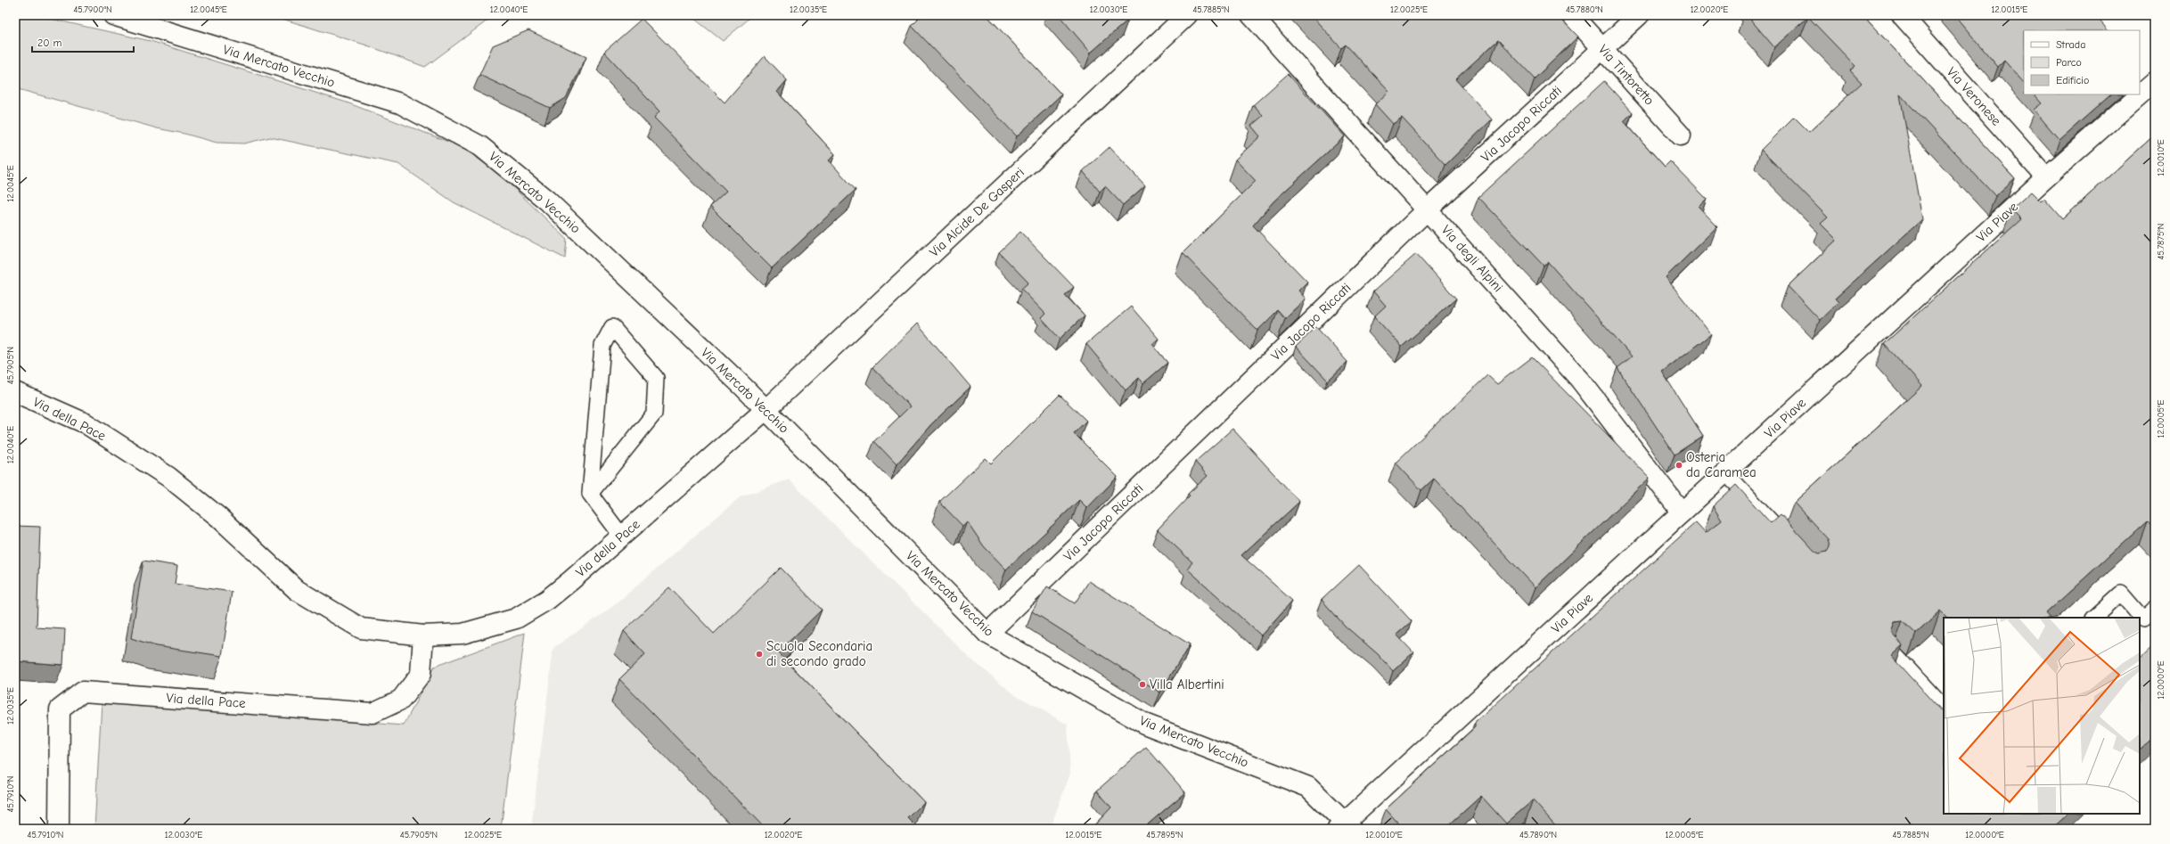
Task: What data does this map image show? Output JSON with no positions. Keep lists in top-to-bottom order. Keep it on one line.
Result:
{"streets":{"street":["Via Mercato Vecchio","Via Tintoretto","Via Veronese","Via Jacopo Riccati","Via Alcide De Gasperi","Via Piave","Via degli Alpini","Via della Pace"]},"crossings":[["Via Mercato Vecchio","Via Jacopo Riccati"],["Via Mercato Vecchio","Via Alcide De Gasperi"],["Via Mercato Vecchio","Via Piave"],["Via Mercato Vecchio","Via della Pace"],["Via Tintoretto","Via Jacopo Riccati"],["Via Veronese","Via Piave"],["Via Jacopo Riccati","Via degli Alpini"],["Via Alcide De Gasperi","Via della Pace"],["Via Piave","Via degli Alpini"]],"places":["Osteria da Caramea","Scuola Secondaria di secondo grado","Villa Albertini"],"legend":["Strada","Parco","Edificio"],"scale_bar":"20 m","coordinates":["45.7900°N","12.0045°E","12.0040°E","12.0035°E","12.0030°E","45.7885°N","12.0025°E","45.7880°N","12.0020°E","12.0015°E","12.0010°E","45.7875°N","45.7905°N","12.0005°E","12.0000°E","45.7910°N","45.7895°N","45.7890°N"]}
